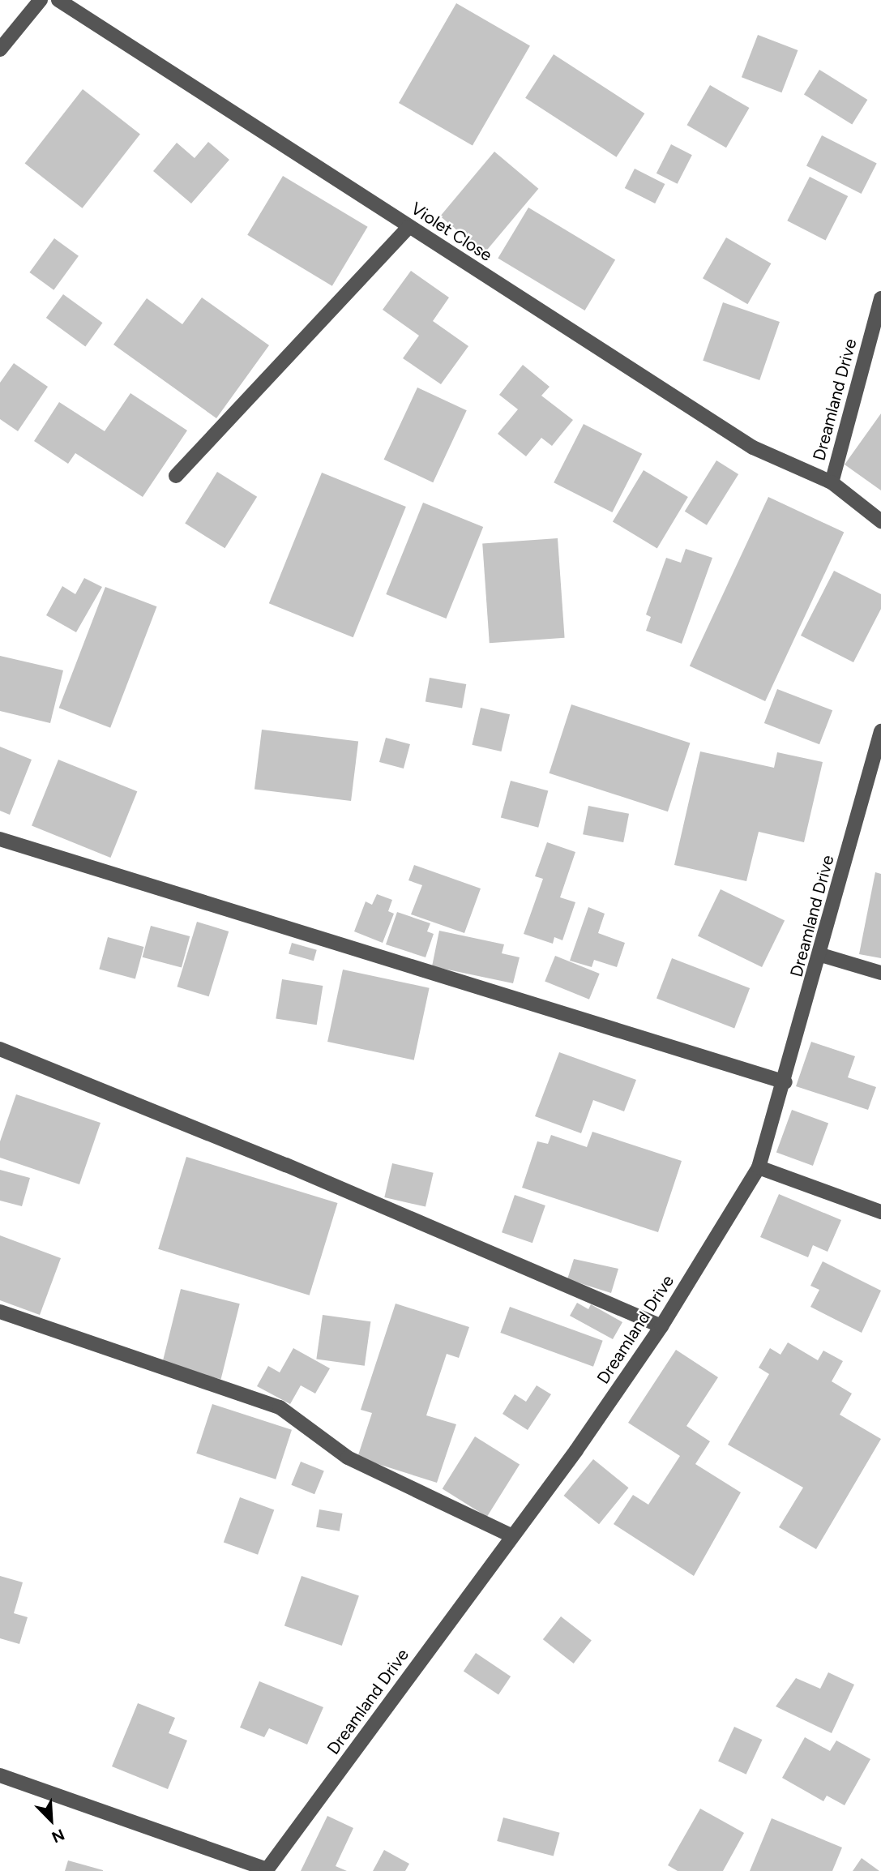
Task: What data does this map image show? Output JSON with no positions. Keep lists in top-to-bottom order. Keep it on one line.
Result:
{"streets":{"street":["Violet Close","Dreamland Drive"]},"crossings":[["Violet Close","Dreamland Drive"]],"north":"bottom right"}
